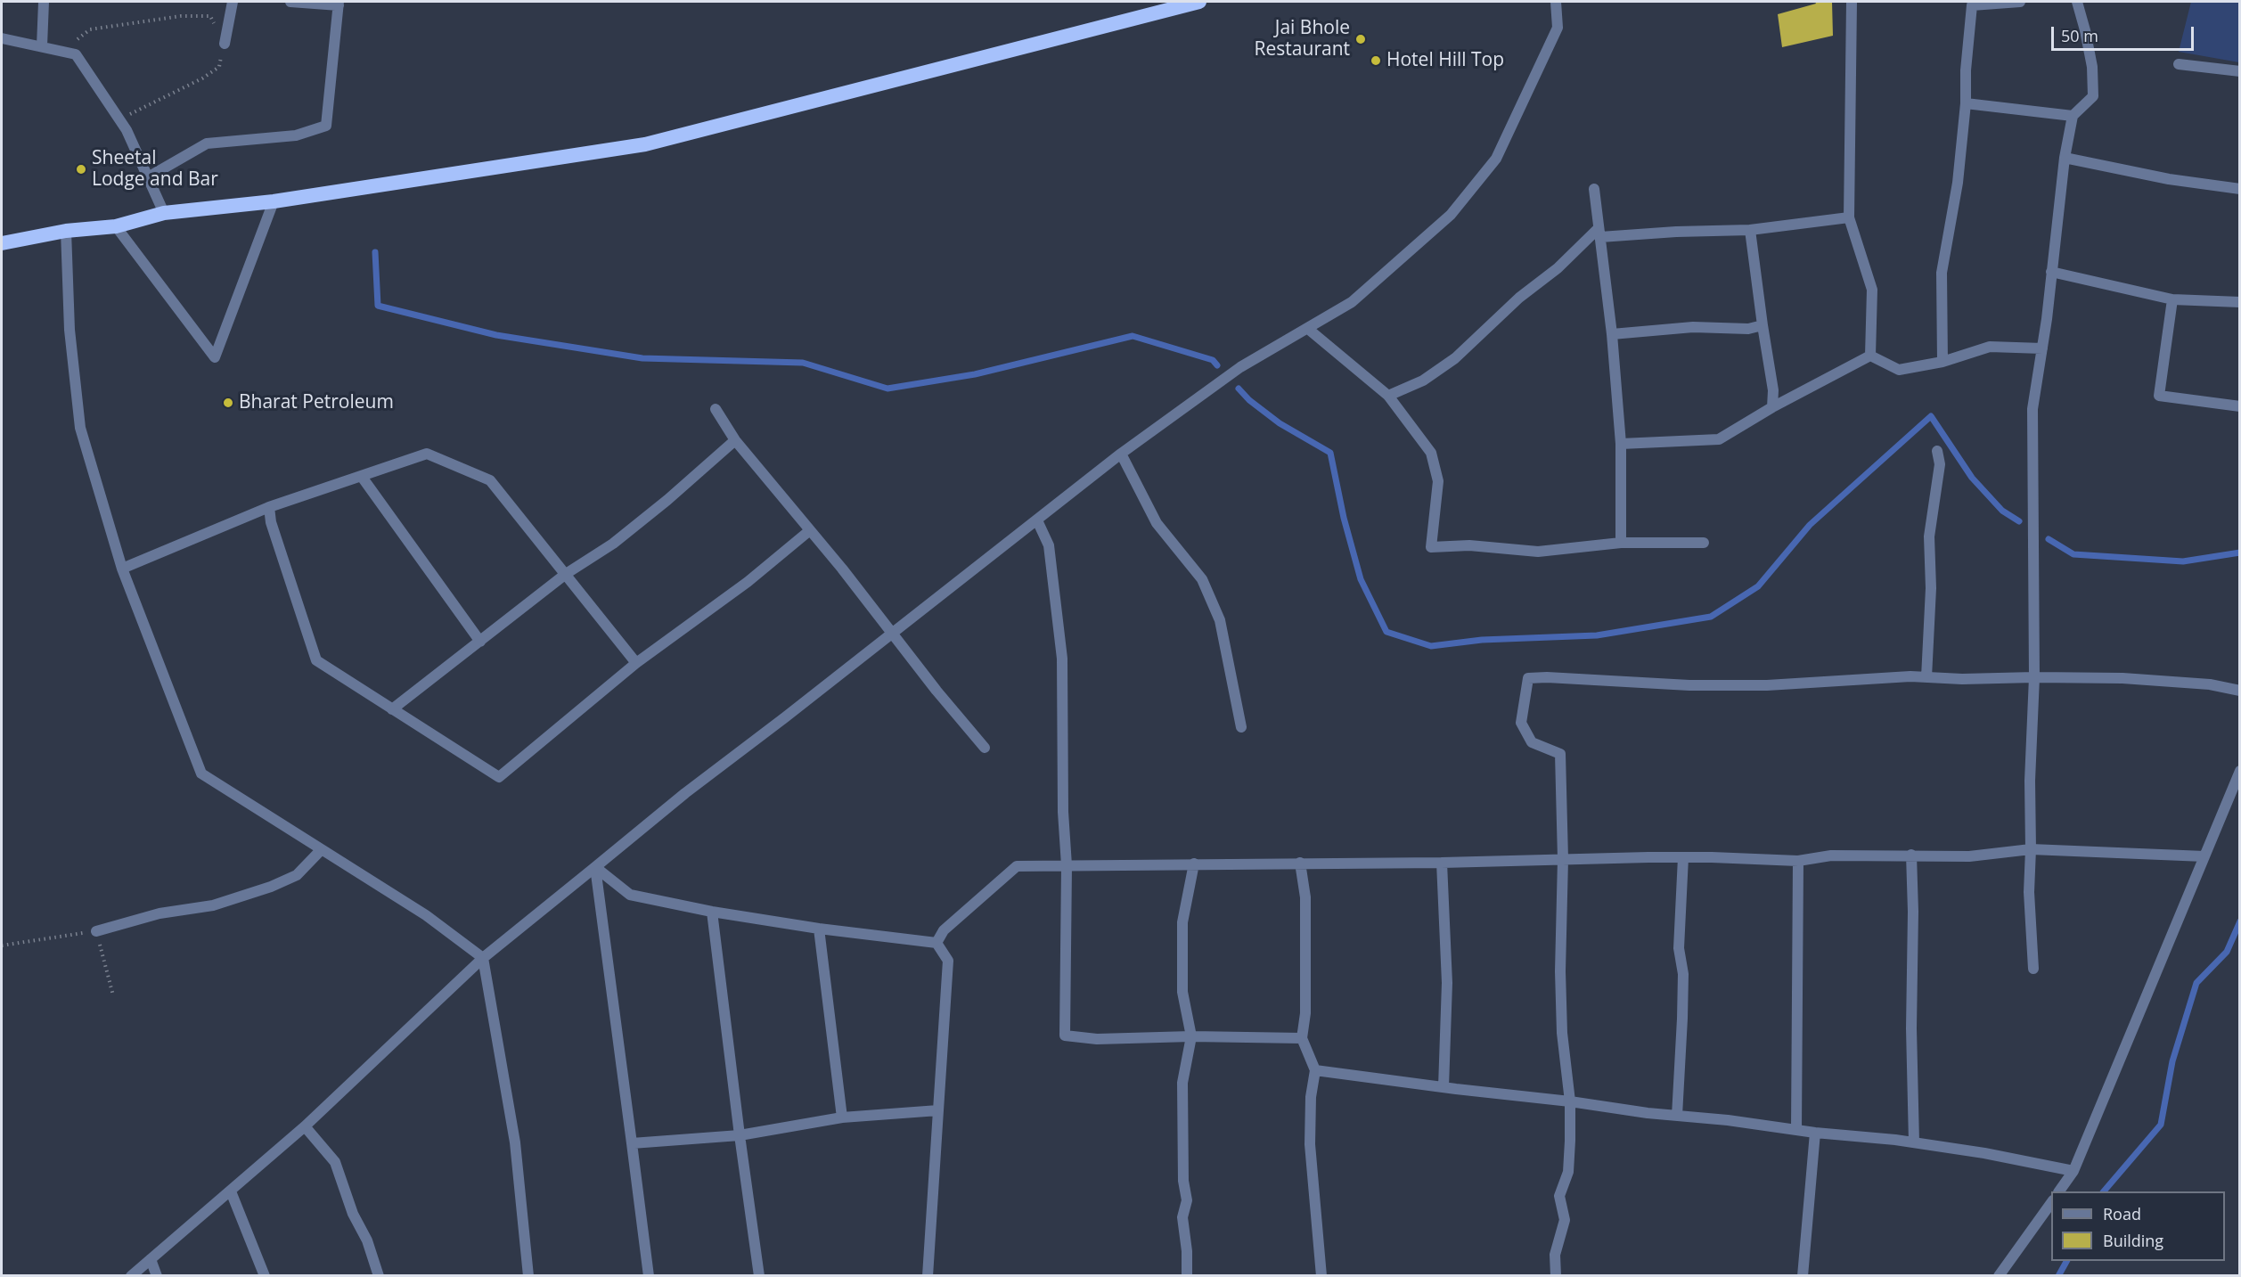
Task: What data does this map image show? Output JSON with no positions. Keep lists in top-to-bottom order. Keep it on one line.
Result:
{"places":["Jai Bhole Restaurant","Hotel Hill Top","Sheetal Lodge and Bar","Bharat Petroleum"],"legend":["Road","Building"],"scale_bar":"50 m"}
